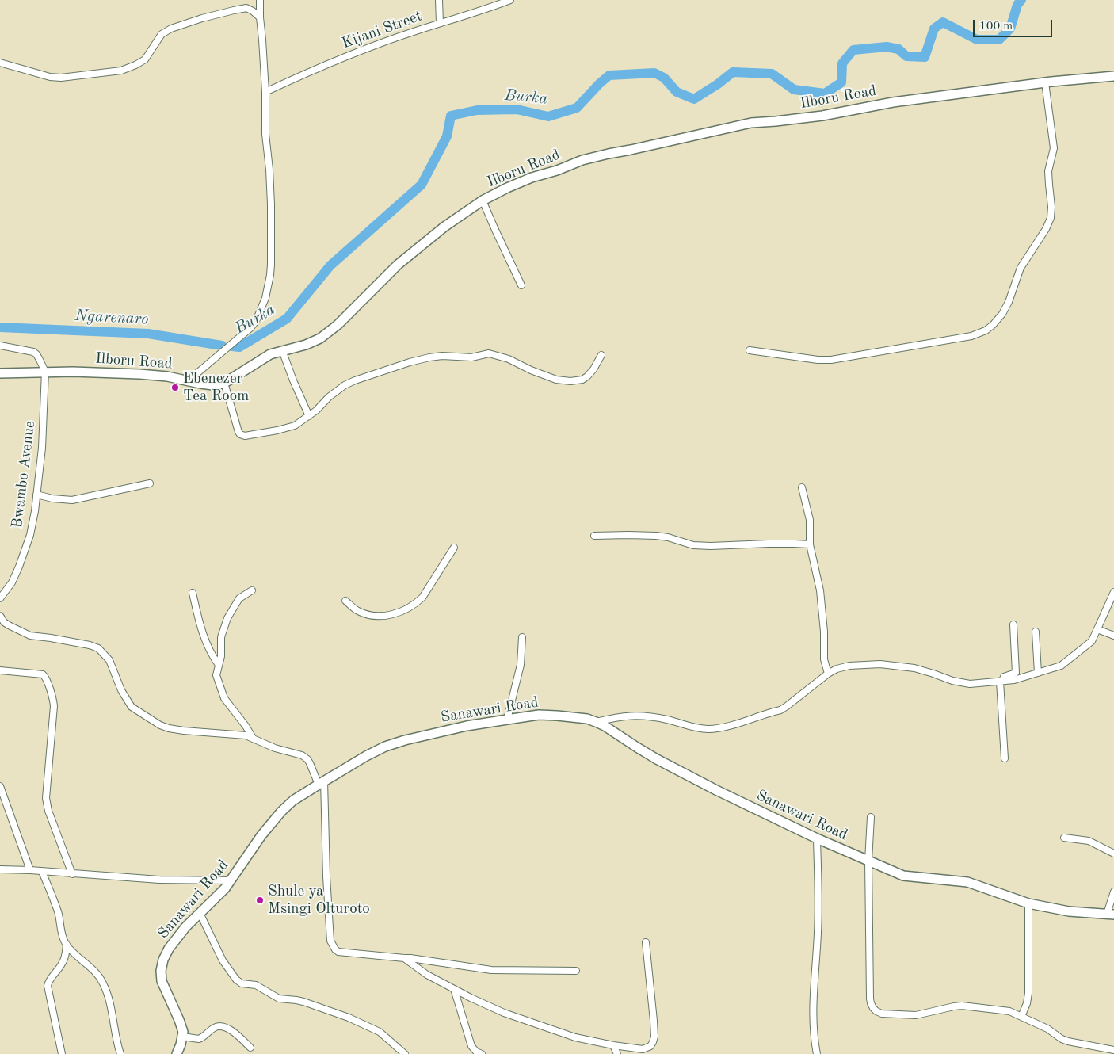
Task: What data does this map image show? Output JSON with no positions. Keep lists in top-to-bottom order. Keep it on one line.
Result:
{"streets":{"street":["Kijani Street","Ilboru Road","Bwambo Avenue","Sanawari Road"]},"crossings":[["Ilboru Road","Bwambo Avenue"]],"water":["Burka","Ngarenaro"],"places":["Ebenezer Tea Room","Shule ya Msingi Olturoto"],"scale_bar":"100 m"}
